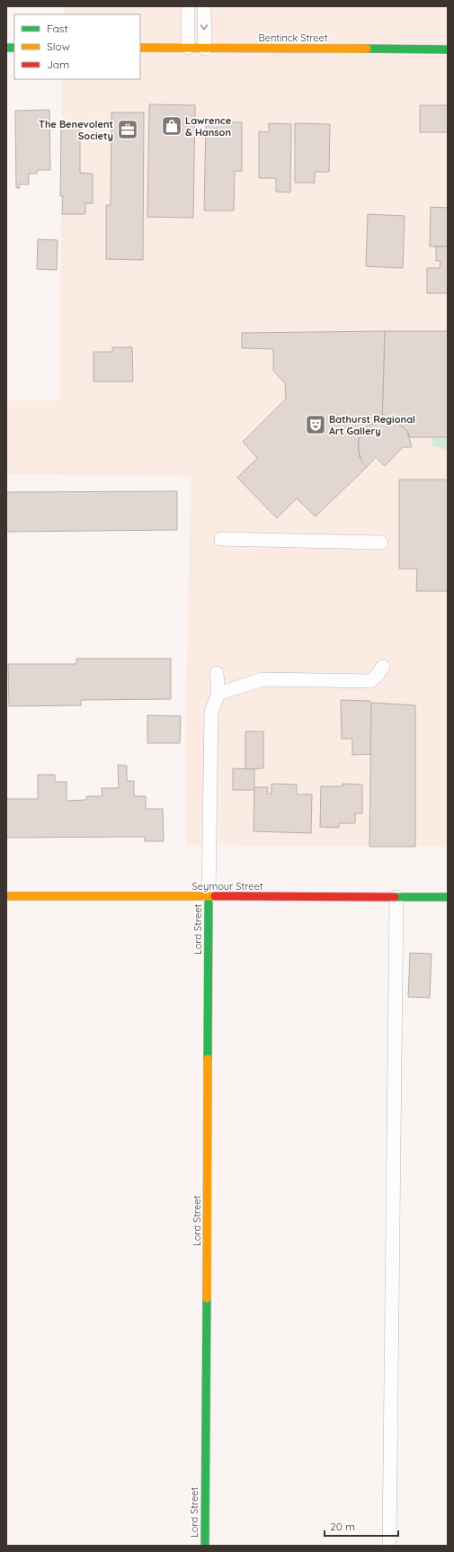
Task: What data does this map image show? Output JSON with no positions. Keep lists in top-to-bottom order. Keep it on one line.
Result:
{"streets":{"street":["Bentinck Street","Seymour Street","Lord Street"]},"crossings":[["Seymour Street","Lord Street"]],"places":{"shop":["Lawrence & Hanson"],"office":["The Benevolent Society"],"theatre":["Bathurst Regional Art Gallery"]},"legend":["Fast","Slow","Jam"],"scale_bar":"20 m"}
